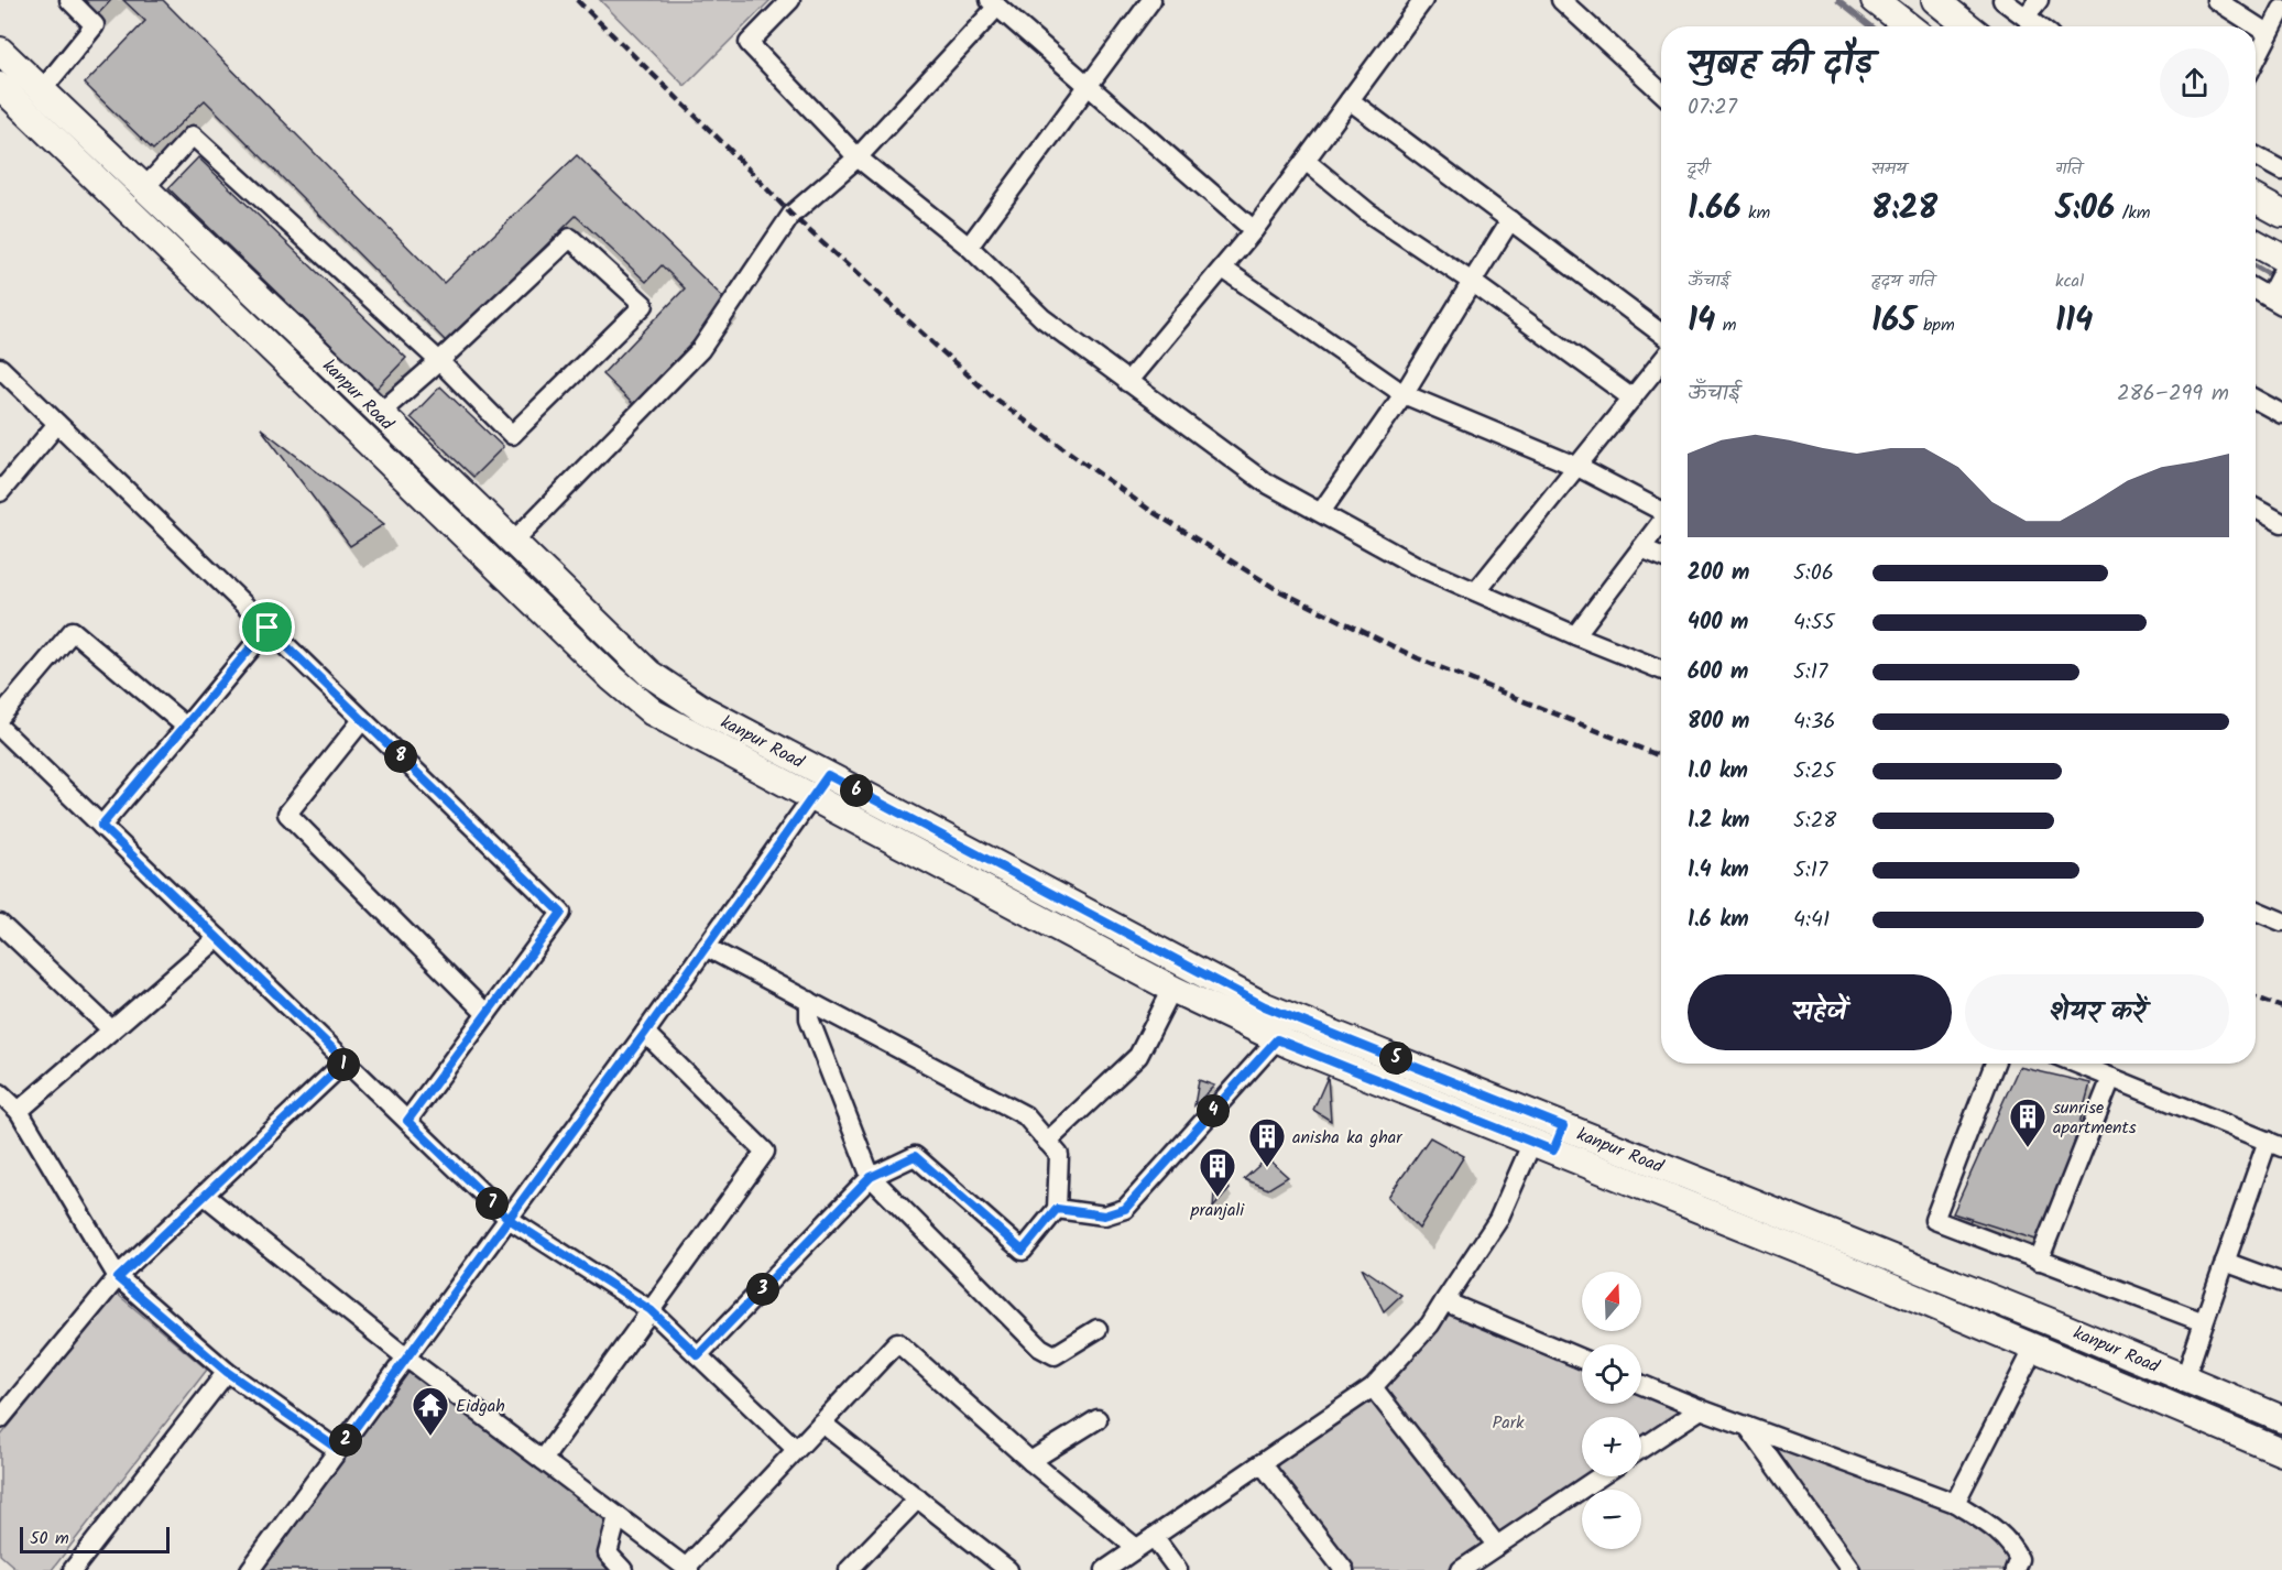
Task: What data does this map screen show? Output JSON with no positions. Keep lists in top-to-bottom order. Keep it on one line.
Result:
{"streets":{"street":["kanpur Road"]},"parks":["Park"],"places":{"building":["sunrise apartments","anisha ka ghar","pranjali"],"temple":["Eidgah"]},"scale_bar":"50 m","north":"top","page":{"heading":["सुबह की दौड़","07:27"],"stats":[["दूरी","1.66 km"],["समय","8:28"],["गति","5:06 /km"],["ऊँचाई","14 m"],["हृदय गति","165 bpm"],["kcal","114"]],"chart":["ऊँचाई","286–299 m"],"list":[{"name":"200 m","note":"5:06"},{"name":"400 m","note":"4:55"},{"name":"600 m","note":"5:17"},{"name":"800 m","note":"4:36"},{"name":"1.0 km","note":"5:25"},{"name":"1.2 km","note":"5:28"},{"name":"1.4 km","note":"5:17"},{"name":"1.6 km","note":"4:41"}],"pins":["8","6","5","1","4","7","3","2"],"buttons":["सहेजें","शेयर करें"],"map_buttons":["+","−"],"scale":"50 m"}}
